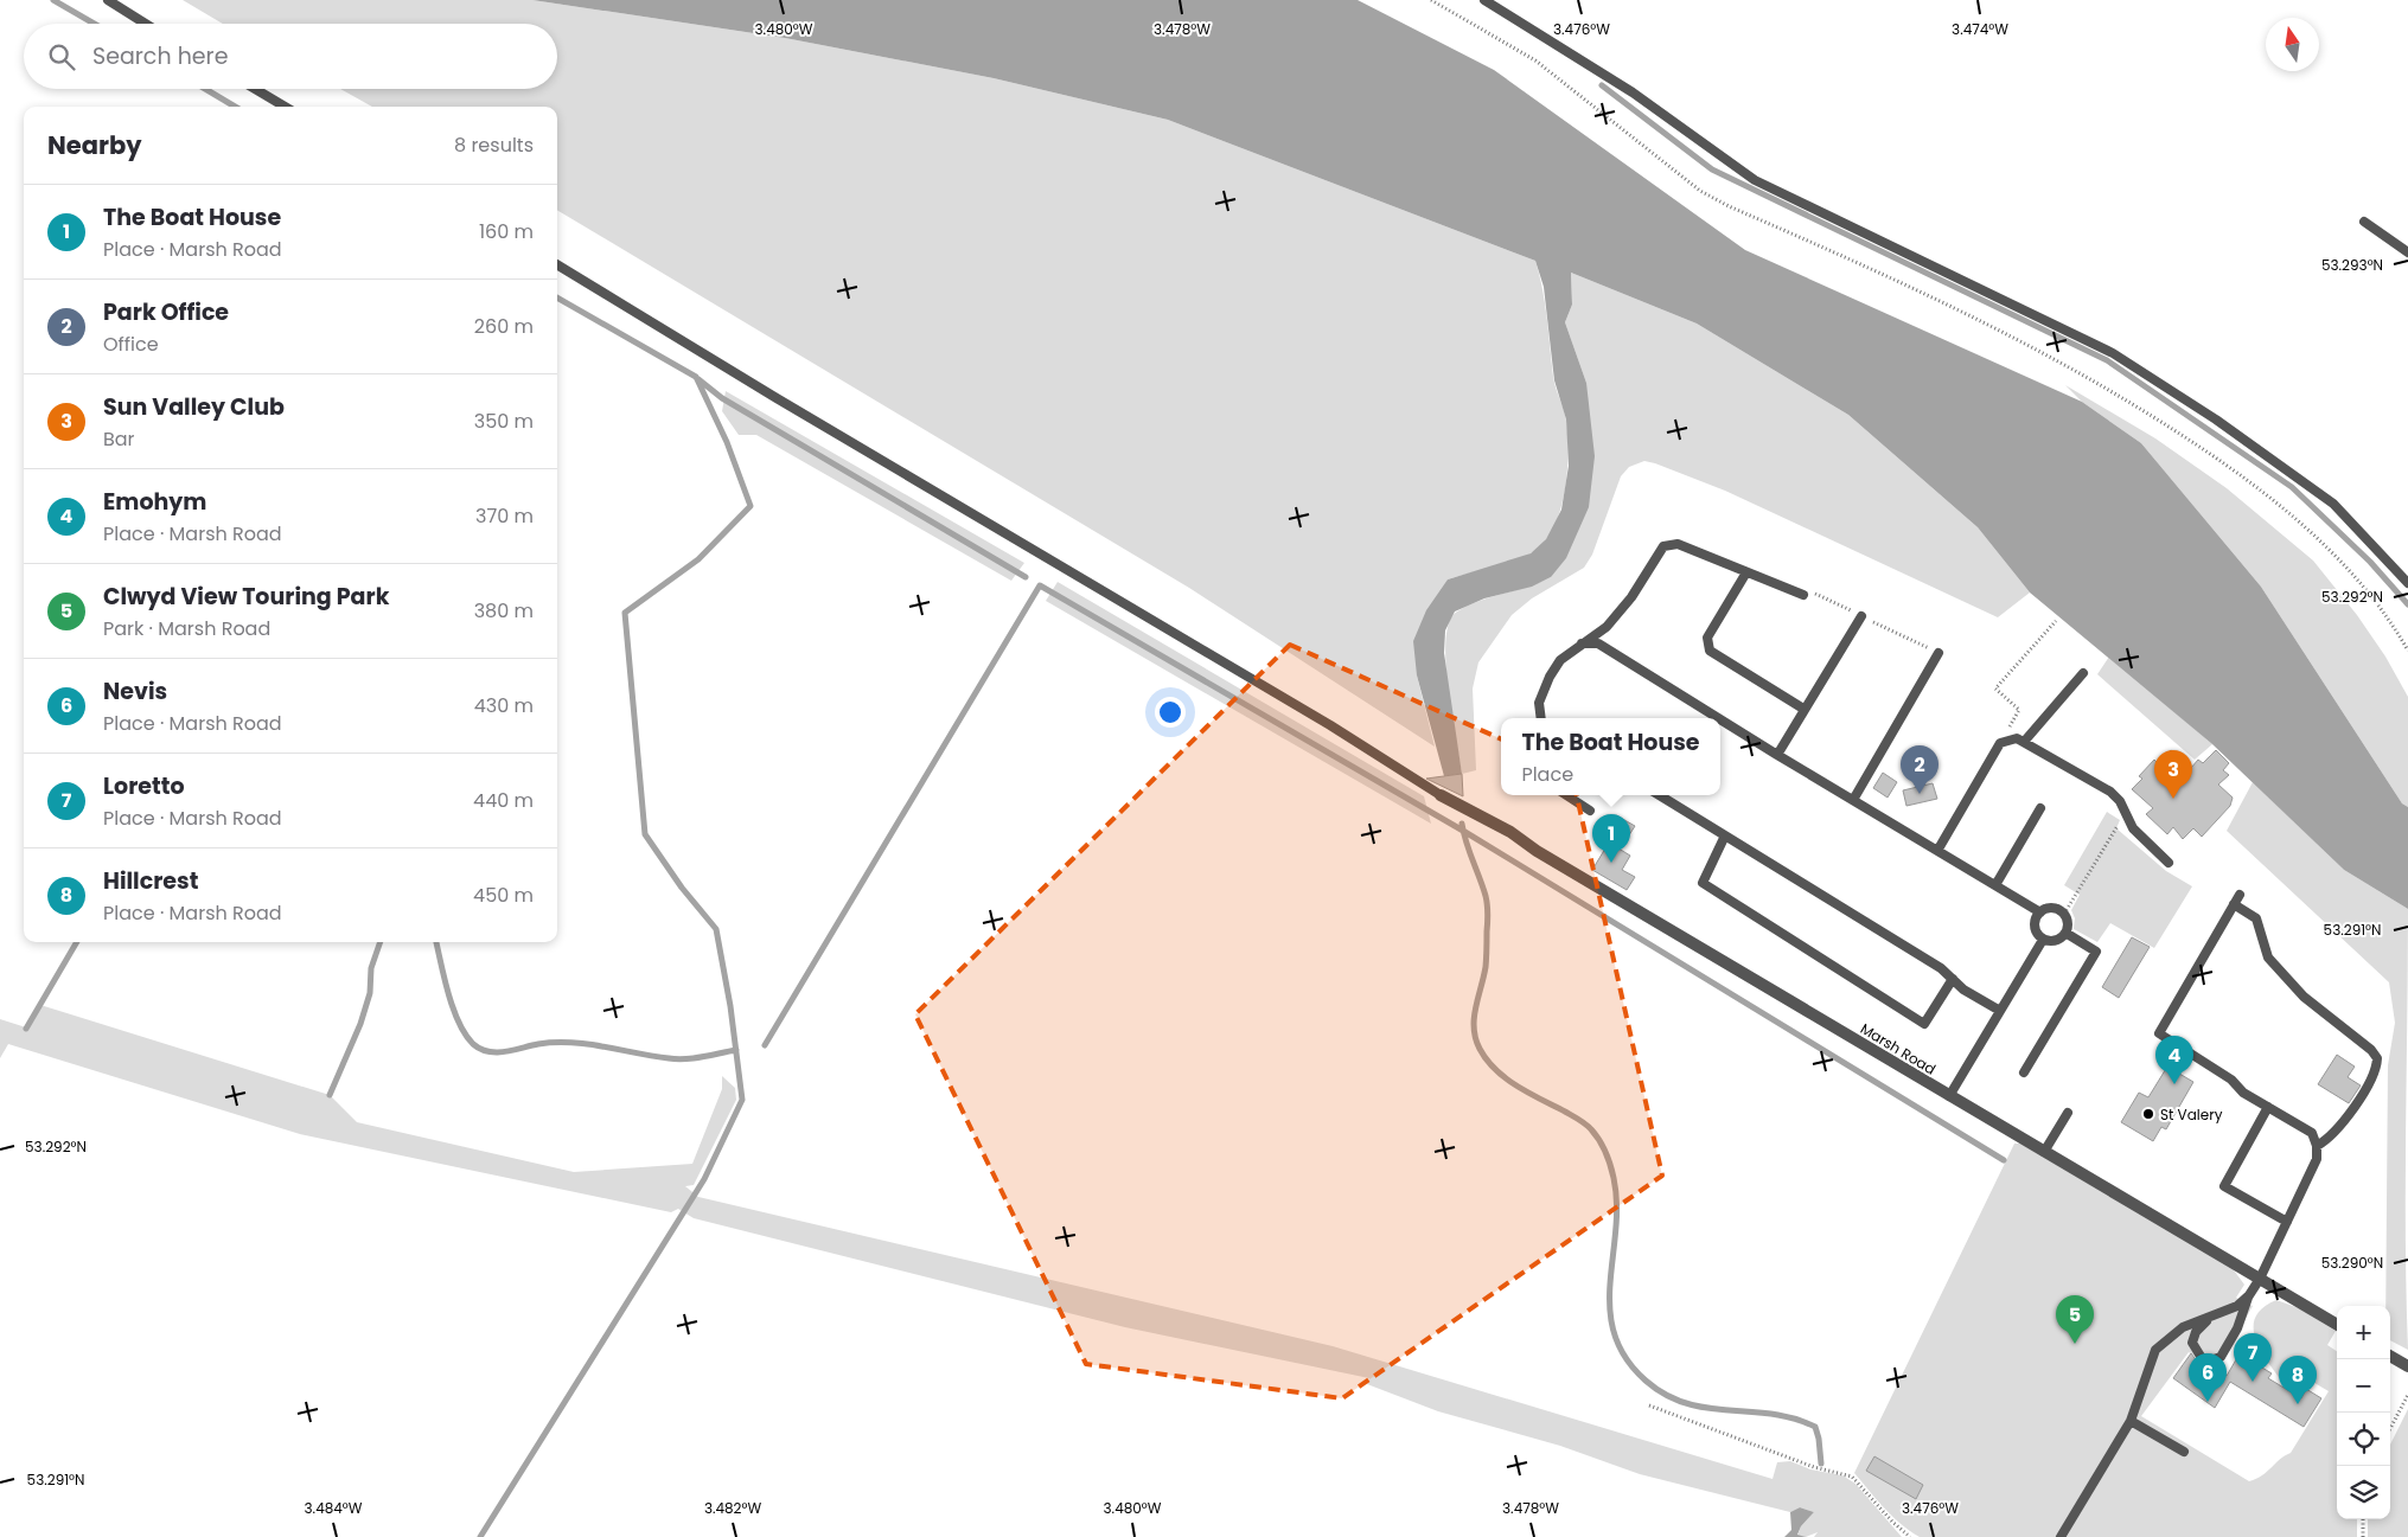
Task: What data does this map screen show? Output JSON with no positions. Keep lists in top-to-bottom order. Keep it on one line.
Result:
{"streets":{"street":["Marsh Road"]},"places":["St Valery"],"north":"top","page":{"search":"Search here","heading":["Nearby","8 results"],"list":[{"mark":"1","name":"The Boat House","note":"Place · Marsh Road","value":"160 m"},{"mark":"2","name":"Park Office","note":"Office","value":"260 m"},{"mark":"3","name":"Sun Valley Club","note":"Bar","value":"350 m"},{"mark":"4","name":"Emohym","note":"Place · Marsh Road","value":"370 m"},{"mark":"5","name":"Clwyd View Touring Park","note":"Park · Marsh Road","value":"380 m"},{"mark":"6","name":"Nevis","note":"Place · Marsh Road","value":"430 m"},{"mark":"7","name":"Loretto","note":"Place · Marsh Road","value":"440 m"},{"mark":"8","name":"Hillcrest","note":"Place · Marsh Road","value":"450 m"}],"popup":["The Boat House","Place"],"pins":["2","3","1","4","5","7","6","8"],"map_buttons":["+","−"]},"coordinates":["3.480°W","3.478°W","3.476°W","3.474°W","53.293°N","53.292°N","53.291°N","53.290°N","3.484°W","3.482°W"]}
